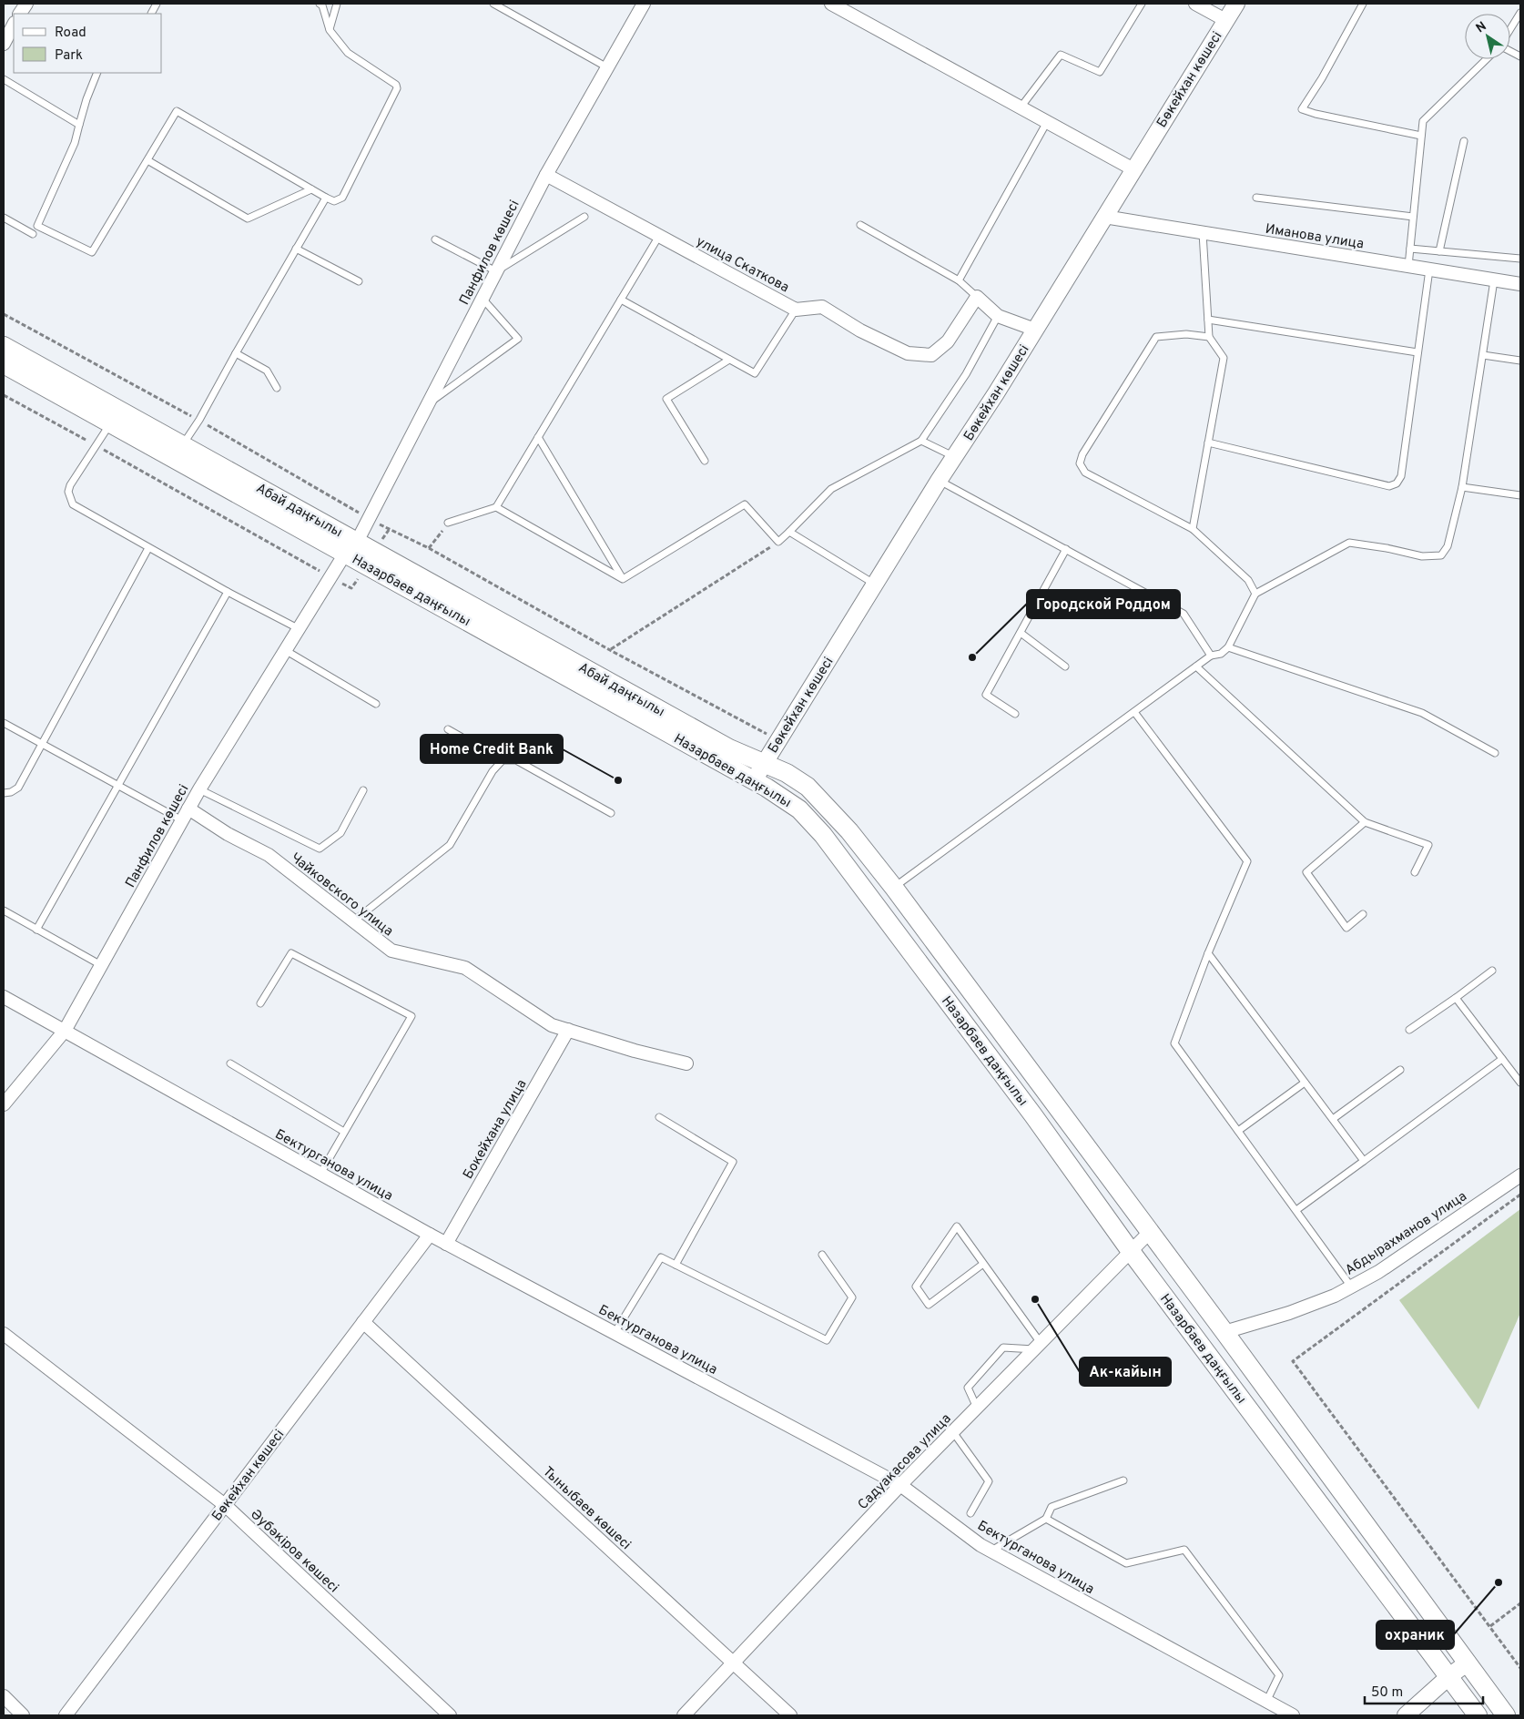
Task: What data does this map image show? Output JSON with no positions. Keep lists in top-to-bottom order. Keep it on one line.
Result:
{"streets":{"main road":["Абай даңғылы","Назарбаев даңғылы"],"street":["Бөкейхан көшесі","Иманова улица","Панфилов көшесі","улица Скаткова","Чайковского улица","Бокейхана улица","Бектурганова улица","Абдырахманов улица","Садуакасова улица","Тыныбаев көшесі","Әубәкіров көшесі"]},"crossings":[["Бөкейхан көшесі","Иманова улица"],["Бөкейхан көшесі","Абай даңғылы"],["Бөкейхан көшесі","Назарбаев даңғылы"],["Бөкейхан көшесі","Бектурганова улица"],["Бөкейхан көшесі","Тыныбаев көшесі"],["Бөкейхан көшесі","Әубәкіров көшесі"],["Панфилов көшесі","улица Скаткова"],["Панфилов көшесі","Абай даңғылы"],["Панфилов көшесі","Назарбаев даңғылы"],["Панфилов көшесі","Чайковского улица"],["Панфилов көшесі","Бектурганова улица"],["Абай даңғылы","Назарбаев даңғылы"],["Назарбаев даңғылы","Абдырахманов улица"],["Назарбаев даңғылы","Садуакасова улица"],["Чайковского улица","Бокейхана улица"],["Бокейхана улица","Бектурганова улица"],["Бектурганова улица","Садуакасова улица"],["Садуакасова улица","Тыныбаев көшесі"]],"places":["Городской Роддом","Home Credit Bank","Ак-кайын","охраник"],"legend":["Road","Park"],"scale_bar":"50 m","north":"top left"}
